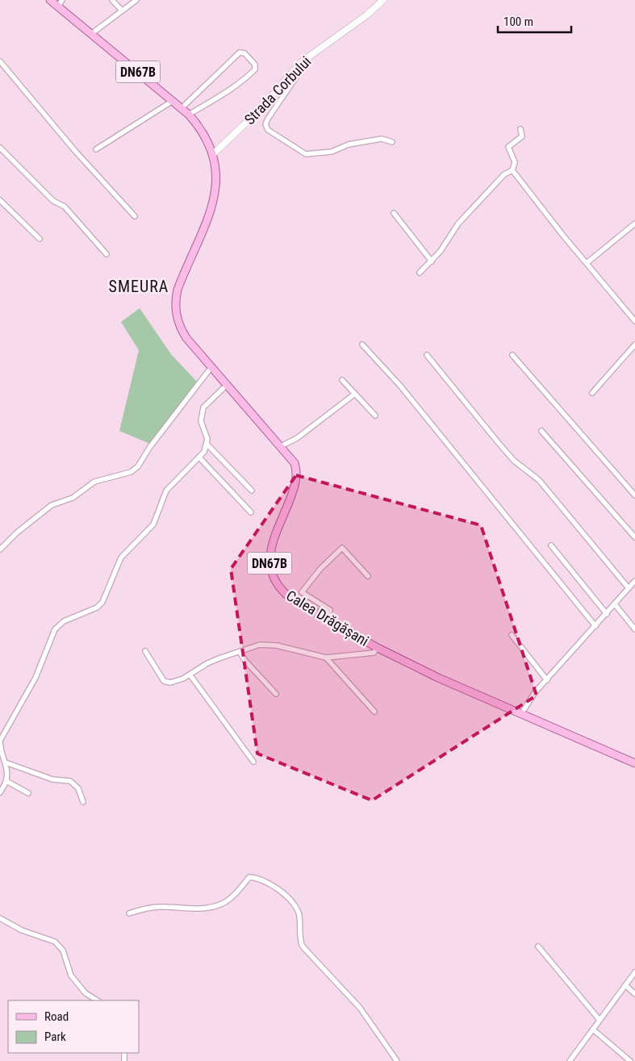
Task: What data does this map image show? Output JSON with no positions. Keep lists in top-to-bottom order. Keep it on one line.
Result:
{"streets":{"main road":["DN67B","Calea Drăgășani"],"street":["Strada Corbului"]},"crossings":[["DN67B","Strada Corbului"],["DN67B","Calea Drăgășani"],["Strada Corbului","Calea Drăgășani"]],"districts":["SMEURA"],"legend":["Road","Park"],"scale_bar":"100 m"}
